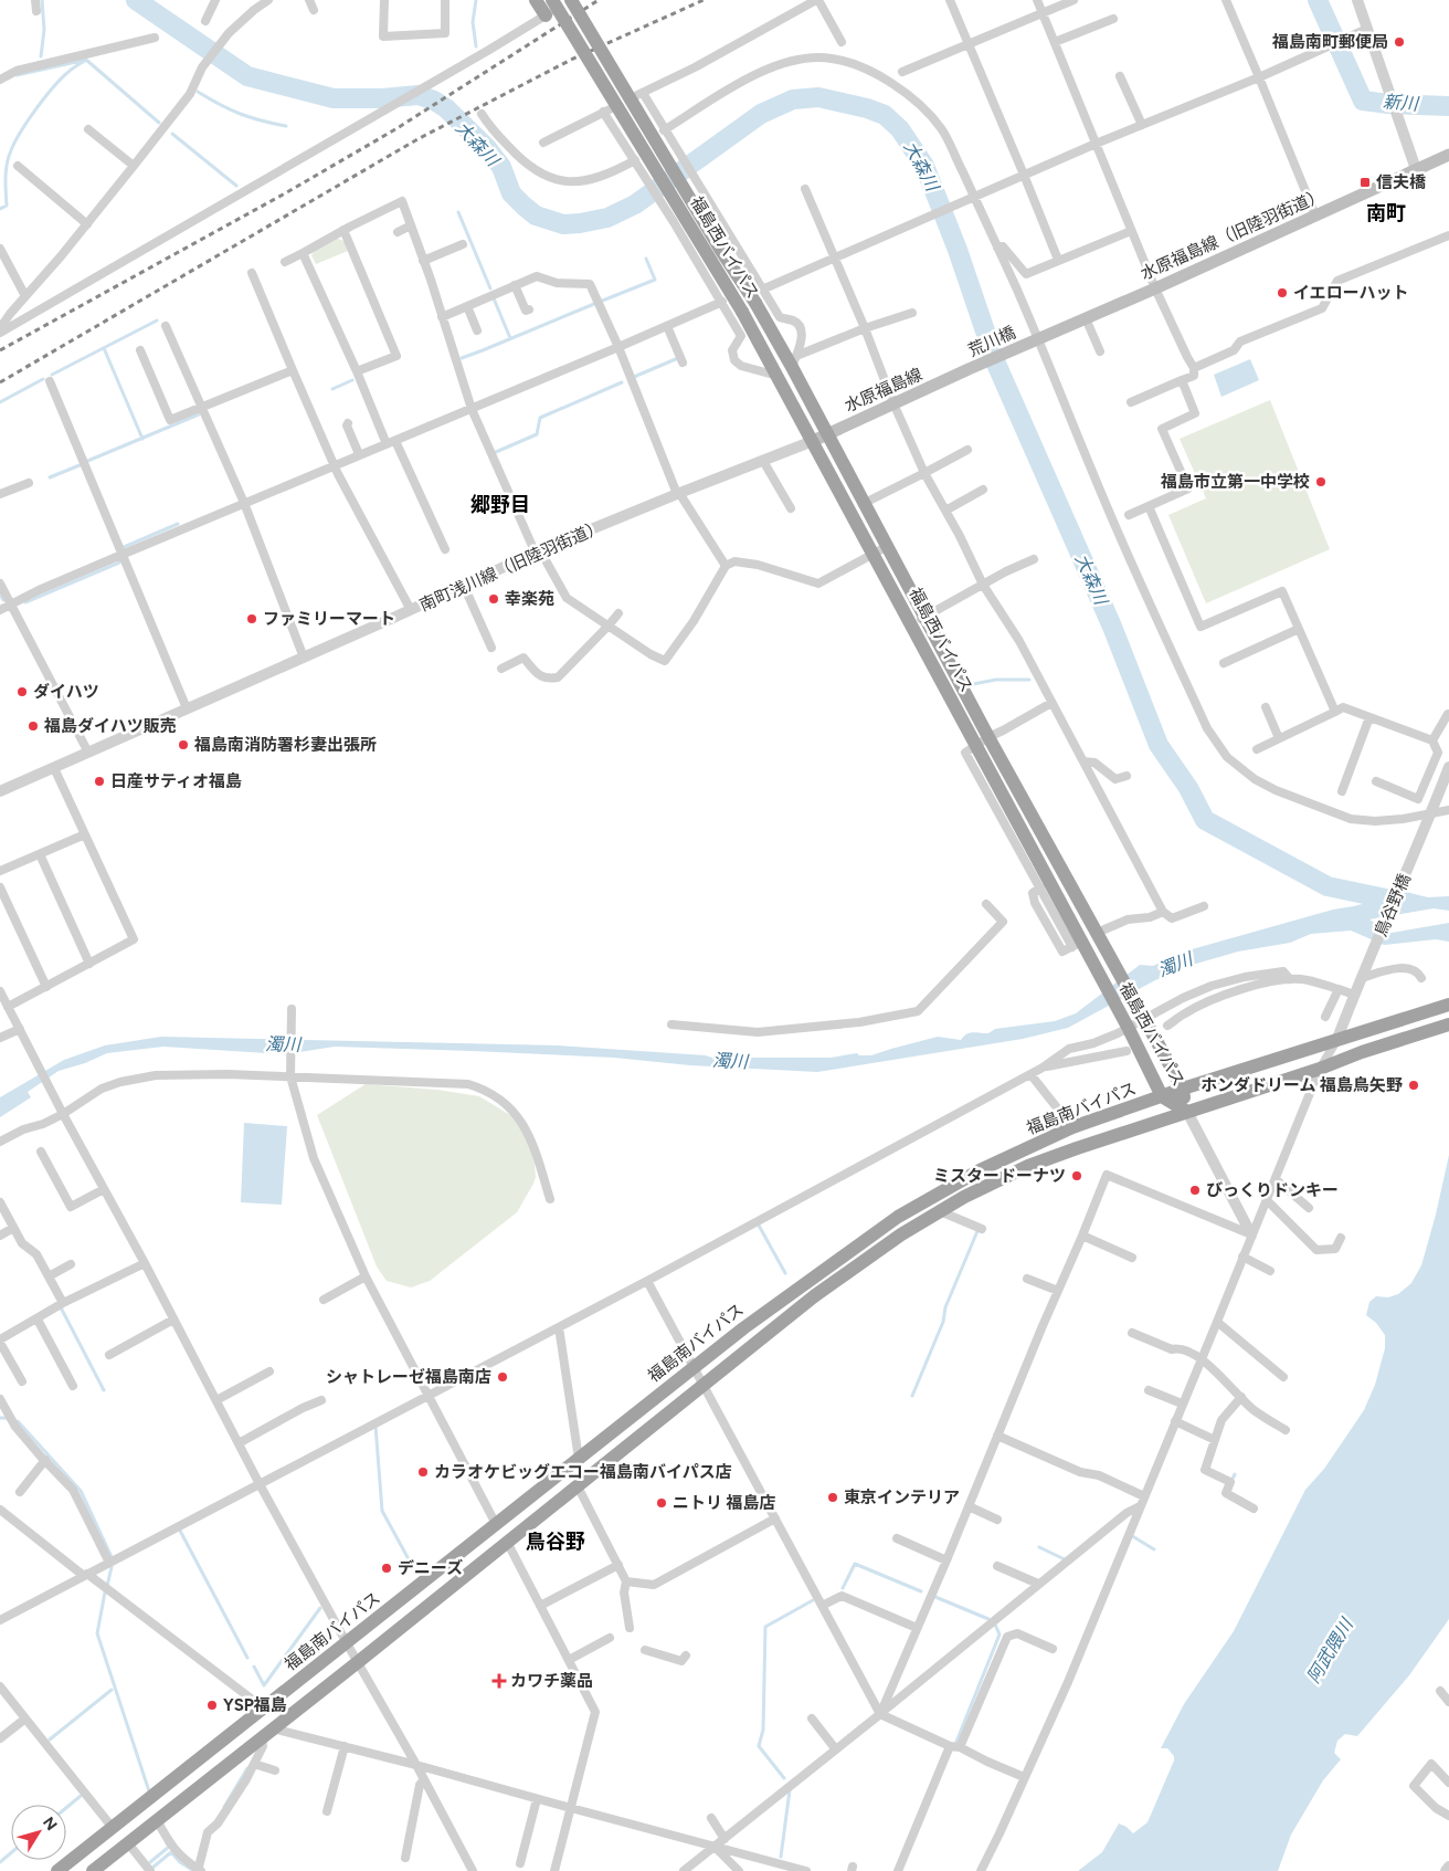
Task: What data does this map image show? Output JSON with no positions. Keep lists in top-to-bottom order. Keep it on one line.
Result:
{"streets":{"highway":["福島西バイパス","福島南バイパス"],"main road":["水原福島線（旧陸羽街道）","荒川橋","水原福島線"],"street":["南町浅川線（旧陸羽街道）","鳥谷野橋"]},"crossings":[["水原福島線（旧陸羽街道）","荒川橋"],["福島西バイパス","水原福島線"],["福島西バイパス","南町浅川線（旧陸羽街道）"],["福島西バイパス","福島南バイパス"],["荒川橋","水原福島線"],["水原福島線","南町浅川線（旧陸羽街道）"],["鳥谷野橋","福島南バイパス"]],"districts":["南町","郷野目","鳥谷野"],"water":["新川","大森川","濁川","阿武隈川"],"places":{"other":["福島南町郵便局","イエローハット","福島市立第一中学校","幸楽苑","ファミリーマート","ダイハツ","福島ダイハツ販売","福島南消防署杉妻出張所","日産サティオ福島","ホンダドリーム 福島鳥矢野","ミスタードーナツ","びっくりドンキー","シャトレーゼ福島南店","カラオケビッグエコー福島南バイパス店","東京インテリア","ニトリ 福島店","デニーズ","YSP福島"],"transit":["信夫橋"],"health":["カワチ薬品"]},"north":"top right"}
